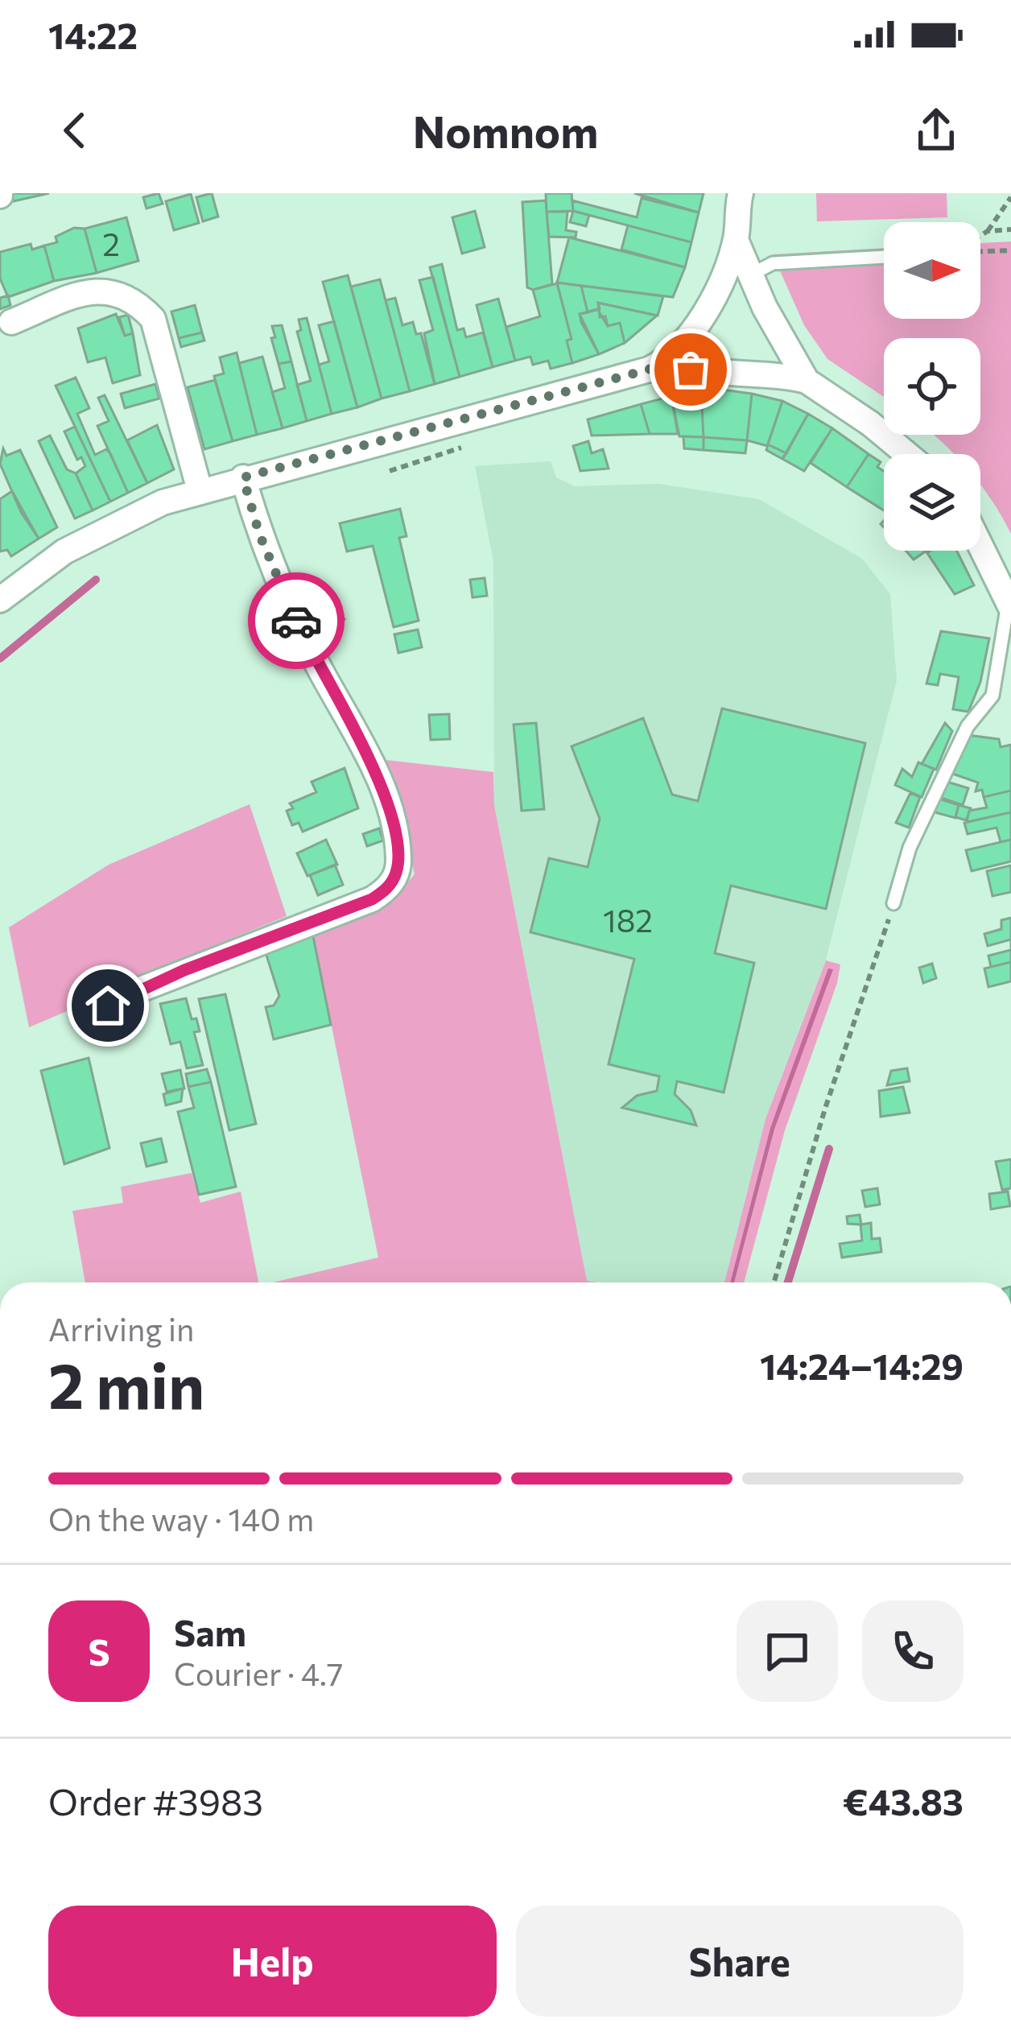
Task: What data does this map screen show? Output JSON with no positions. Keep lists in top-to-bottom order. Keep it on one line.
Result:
{"house_numbers":["2","182"],"north":"right","page":{"status":"14:22","header":"Nomnom","heading":["2 min","Arriving in","14:24–14:29"],"panel":["Sam","Courier · 4.7","Order #3983","€43.83"],"bar":"On the way · 140 m","round":"S","buttons":["Help","Share"]}}
